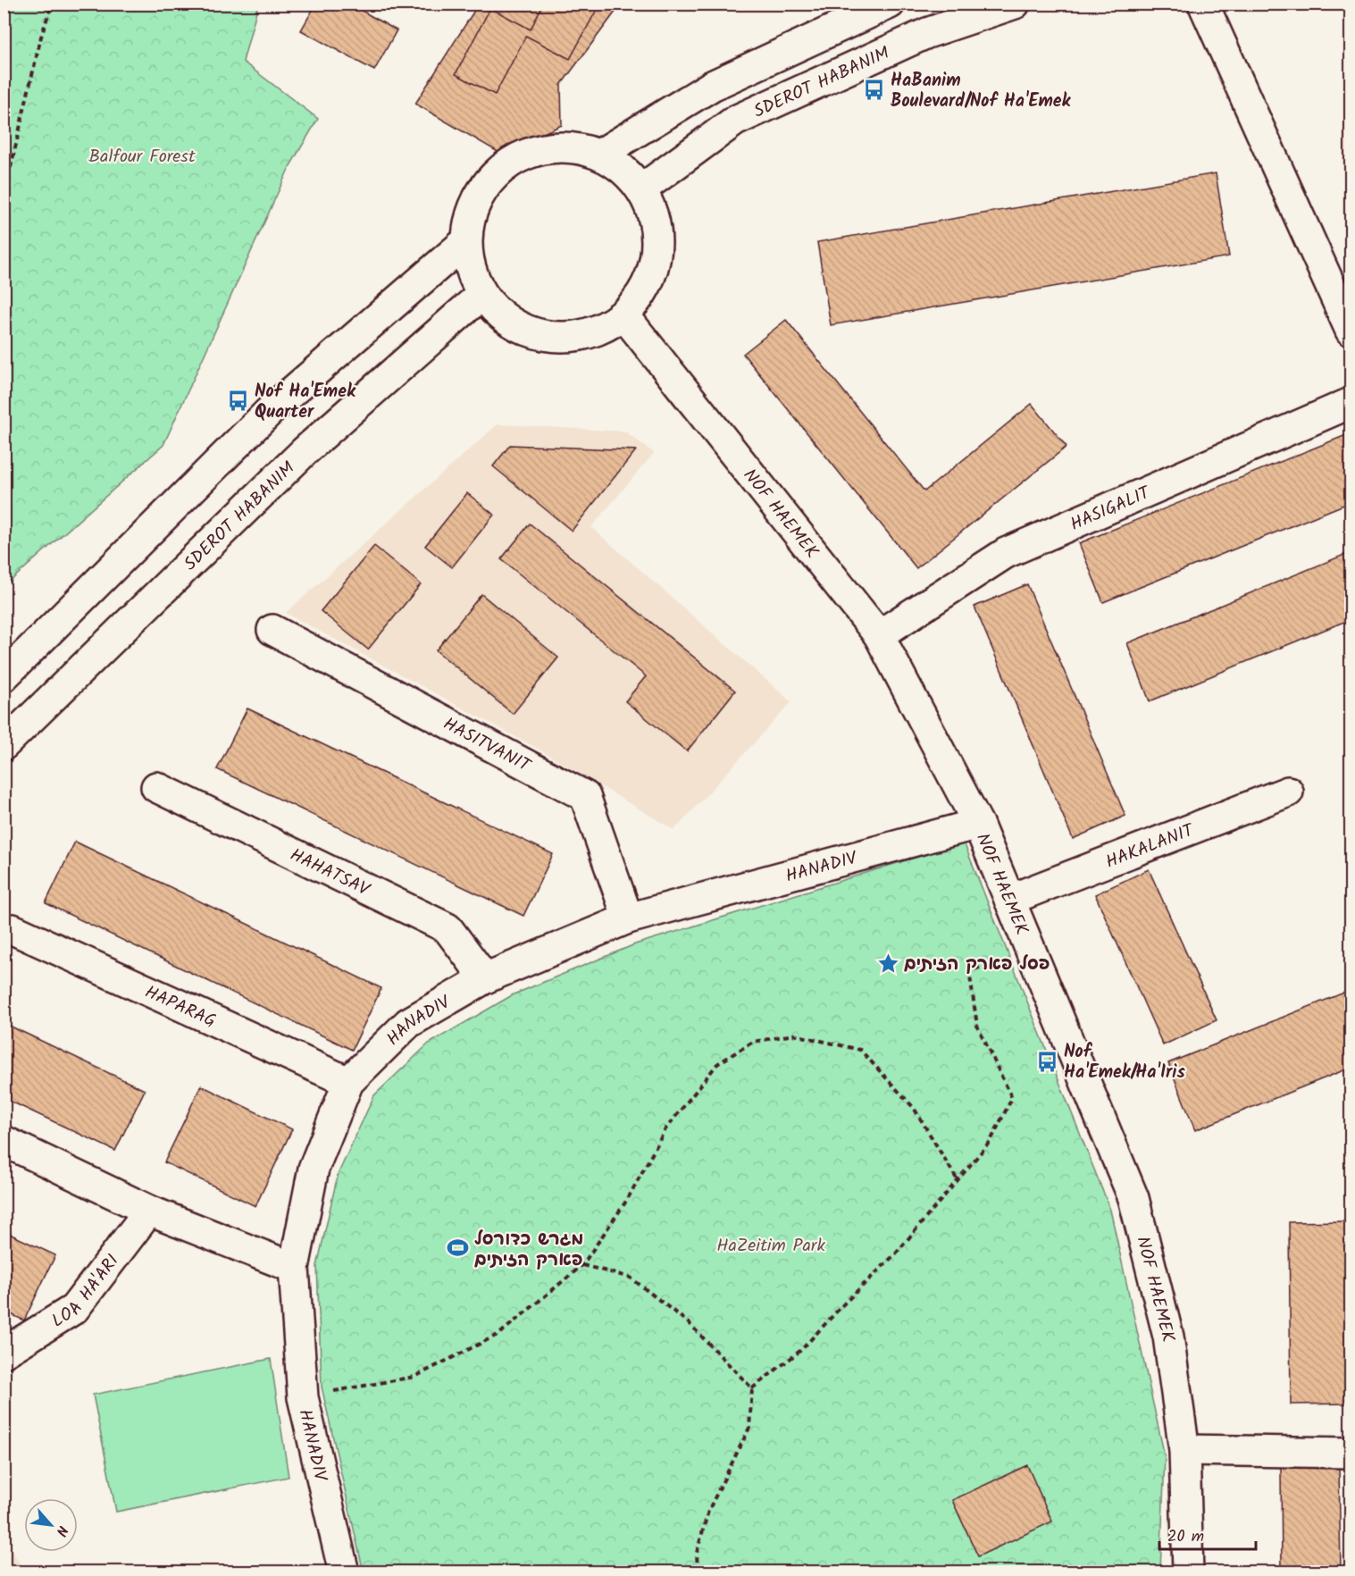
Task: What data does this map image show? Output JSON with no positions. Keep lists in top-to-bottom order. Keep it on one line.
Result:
{"streets":{"street":["SDEROT HABANIM","HASIGALIT","NOF HAEMEK","HASITVANIT","HAKALANIT","HANADIV","HAHATSAV","HAPARAG","LOA HA'ARI"]},"crossings":[["SDEROT HABANIM","NOF HAEMEK"],["HASIGALIT","NOF HAEMEK"],["NOF HAEMEK","HAKALANIT"],["NOF HAEMEK","HANADIV"],["HASITVANIT","HANADIV"],["HANADIV","HAHATSAV"],["HANADIV","HAPARAG"]],"parks":["Balfour Forest","HaZeitim Park"],"places":{"bus stop":["HaBanim Boulevard/Nof Ha'Emek","Nof Ha'Emek Quarter","Nof Ha'Emek/Ha'Iris"],"place":["פסל פארק הזיתים"],"sports":["מגרש כדורסל פארק הזיתים"]},"scale_bar":"20 m","north":"bottom right"}
